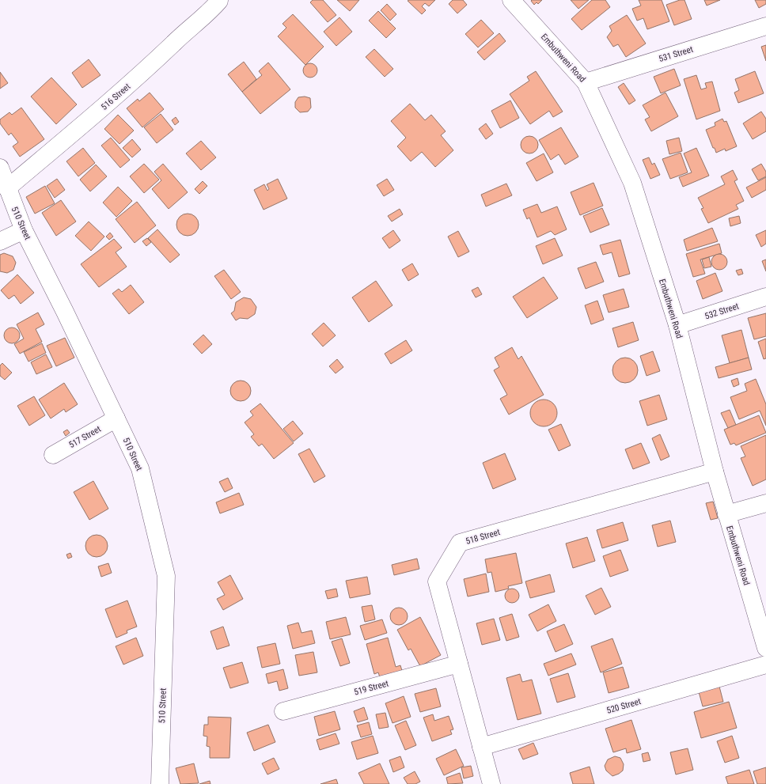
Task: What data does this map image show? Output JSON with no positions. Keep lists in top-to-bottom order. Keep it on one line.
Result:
{"streets":{"street":["531 Street","Embuthweni Road","516 Street","510 Street","532 Street","517 Street","518 Street","519 Street","520 Street"]},"crossings":[["531 Street","Embuthweni Road"],["Embuthweni Road","532 Street"],["Embuthweni Road","518 Street"],["516 Street","510 Street"],["510 Street","517 Street"],["518 Street","519 Street"],["518 Street","520 Street"]]}
